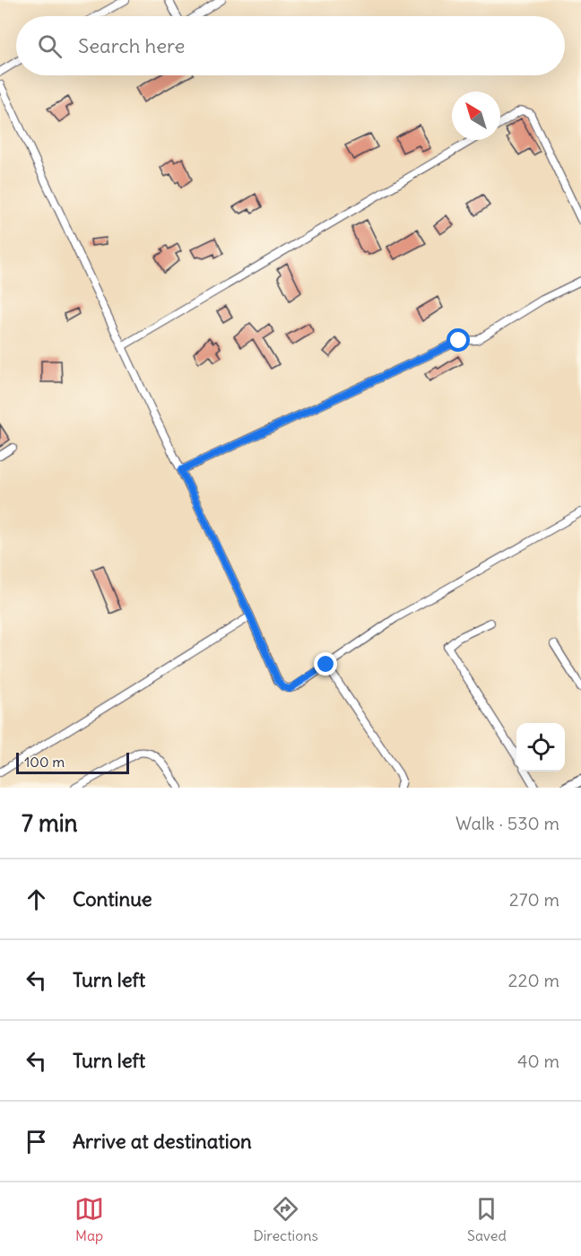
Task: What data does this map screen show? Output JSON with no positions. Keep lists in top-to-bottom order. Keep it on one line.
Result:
{"scale_bar":"100 m","north":"top left","page":{"search":"Search here","scale":"100 m","heading":["7 min","Walk · 530 m"],"list":[["Continue","270 m"],["Turn left","220 m"],["Turn left","40 m"],"Arrive at destination"],"nav":["Map","Directions","Saved"]}}
